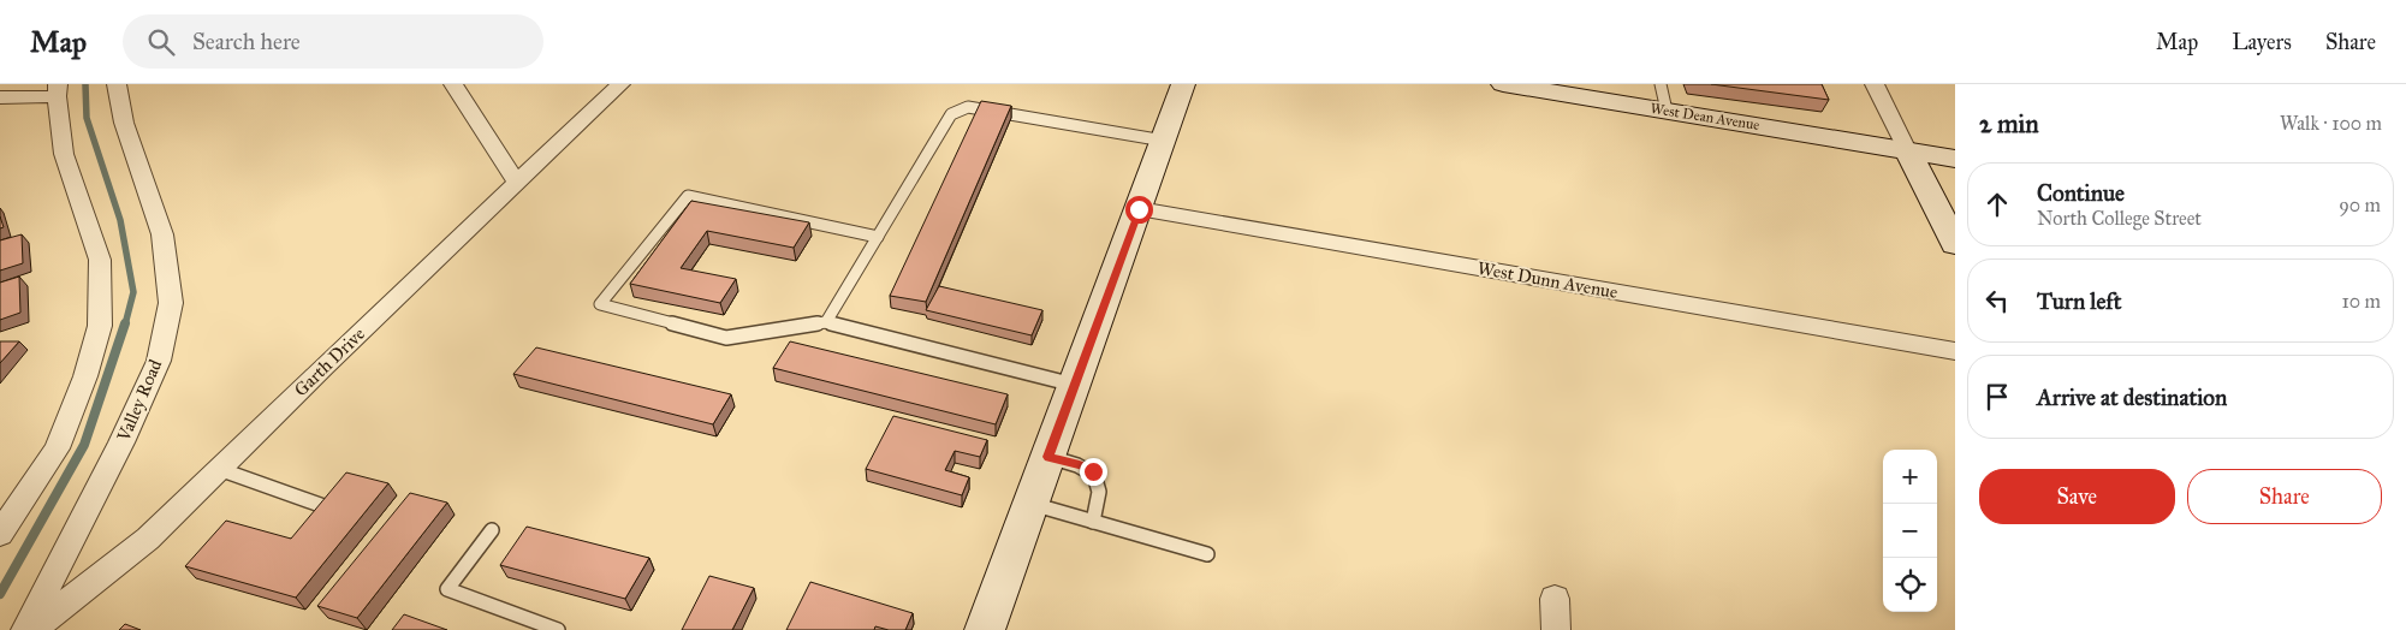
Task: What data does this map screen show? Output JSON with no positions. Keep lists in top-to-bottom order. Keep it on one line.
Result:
{"streets":{"street":["West Dean Avenue","West Dunn Avenue","Garth Drive","Valley Road"]},"page":{"header":"Map","search":"Search here","nav":["Map","Layers","Share"],"heading":["2 min","Walk · 100 m"],"list":[["Continue","North College Street","90 m"],["Turn left","10 m"],"Arrive at destination"],"map_buttons":["+","−"],"buttons":["Save","Share"]}}
